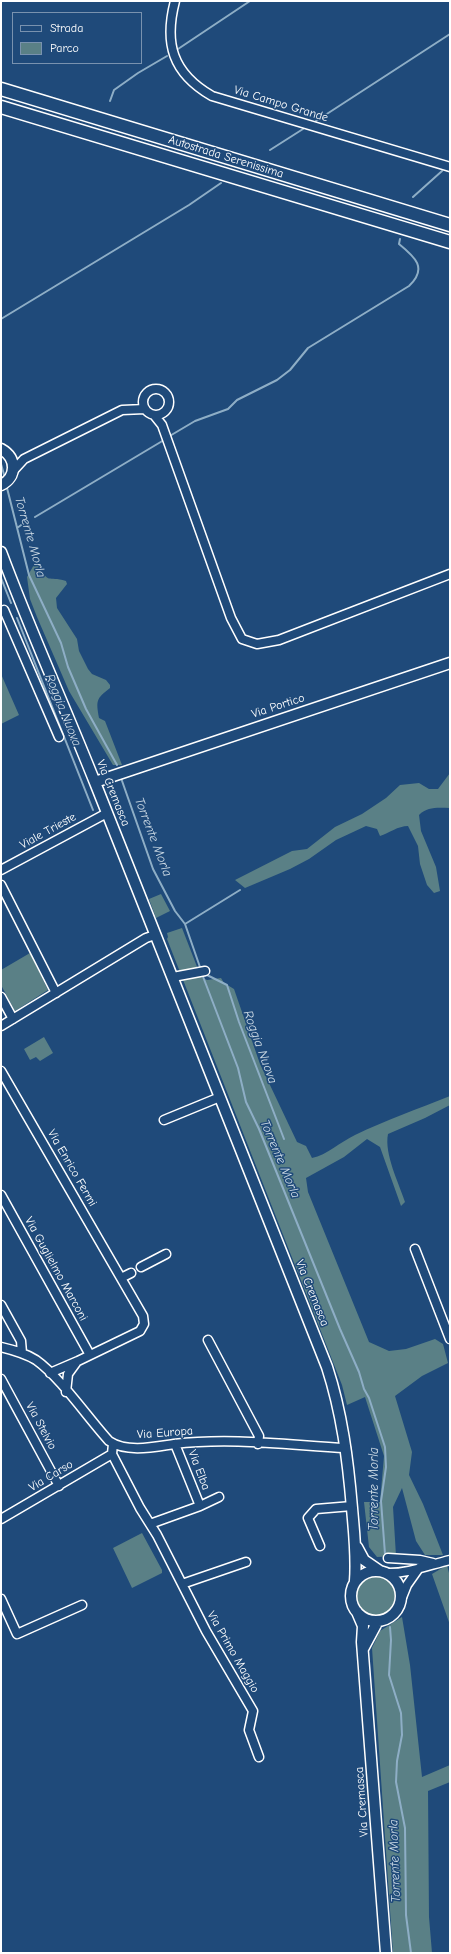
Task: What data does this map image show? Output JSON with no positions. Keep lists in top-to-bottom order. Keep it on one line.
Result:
{"streets":{"highway":["Autostrada Serenissima"],"main road":["Via Portico","Via Cremasca"],"street":["Via Campo Grande","Viale Trieste","Via Enrico Fermi","Via Guglielmo Marconi","Via Stelvio","Via Europa","Via Elba","Via Carso","Via Primo Maggio"]},"crossings":[["Via Portico","Via Cremasca"],["Via Cremasca","Viale Trieste"],["Via Cremasca","Via Europa"],["Via Enrico Fermi","Via Guglielmo Marconi"],["Via Stelvio","Via Carso"],["Via Europa","Via Elba"],["Via Elba","Via Primo Maggio"],["Via Carso","Via Primo Maggio"]],"water":["Torrente Morla","Roggia Nuova"],"legend":["Strada","Parco"]}
